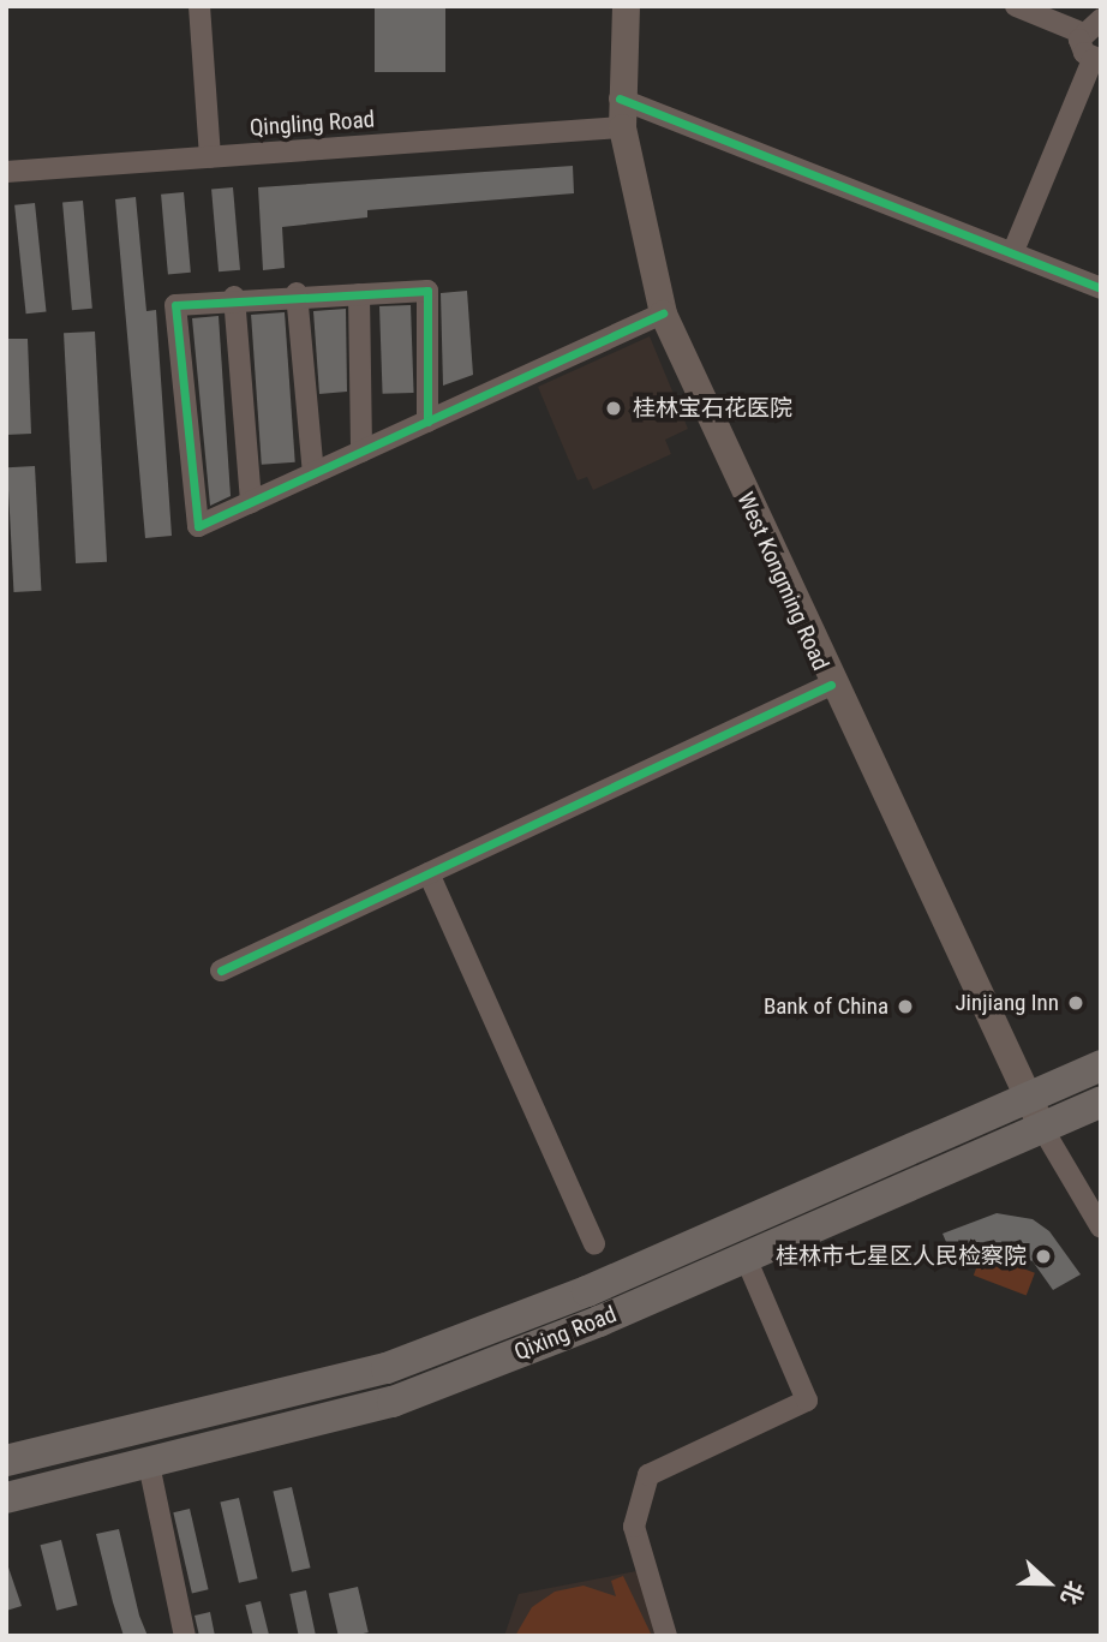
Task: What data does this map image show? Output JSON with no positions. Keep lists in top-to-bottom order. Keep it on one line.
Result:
{"streets":{"highway":["Qixing Road"],"main road":["West Kongming Road"],"street":["Qingling Road"]},"crossings":[["Qingling Road","West Kongming Road"],["West Kongming Road","Qixing Road"]],"places":["桂林宝石花医院","Jinjiang Inn","Bank of China","桂林市七星区人民检察院"],"north":"right"}
